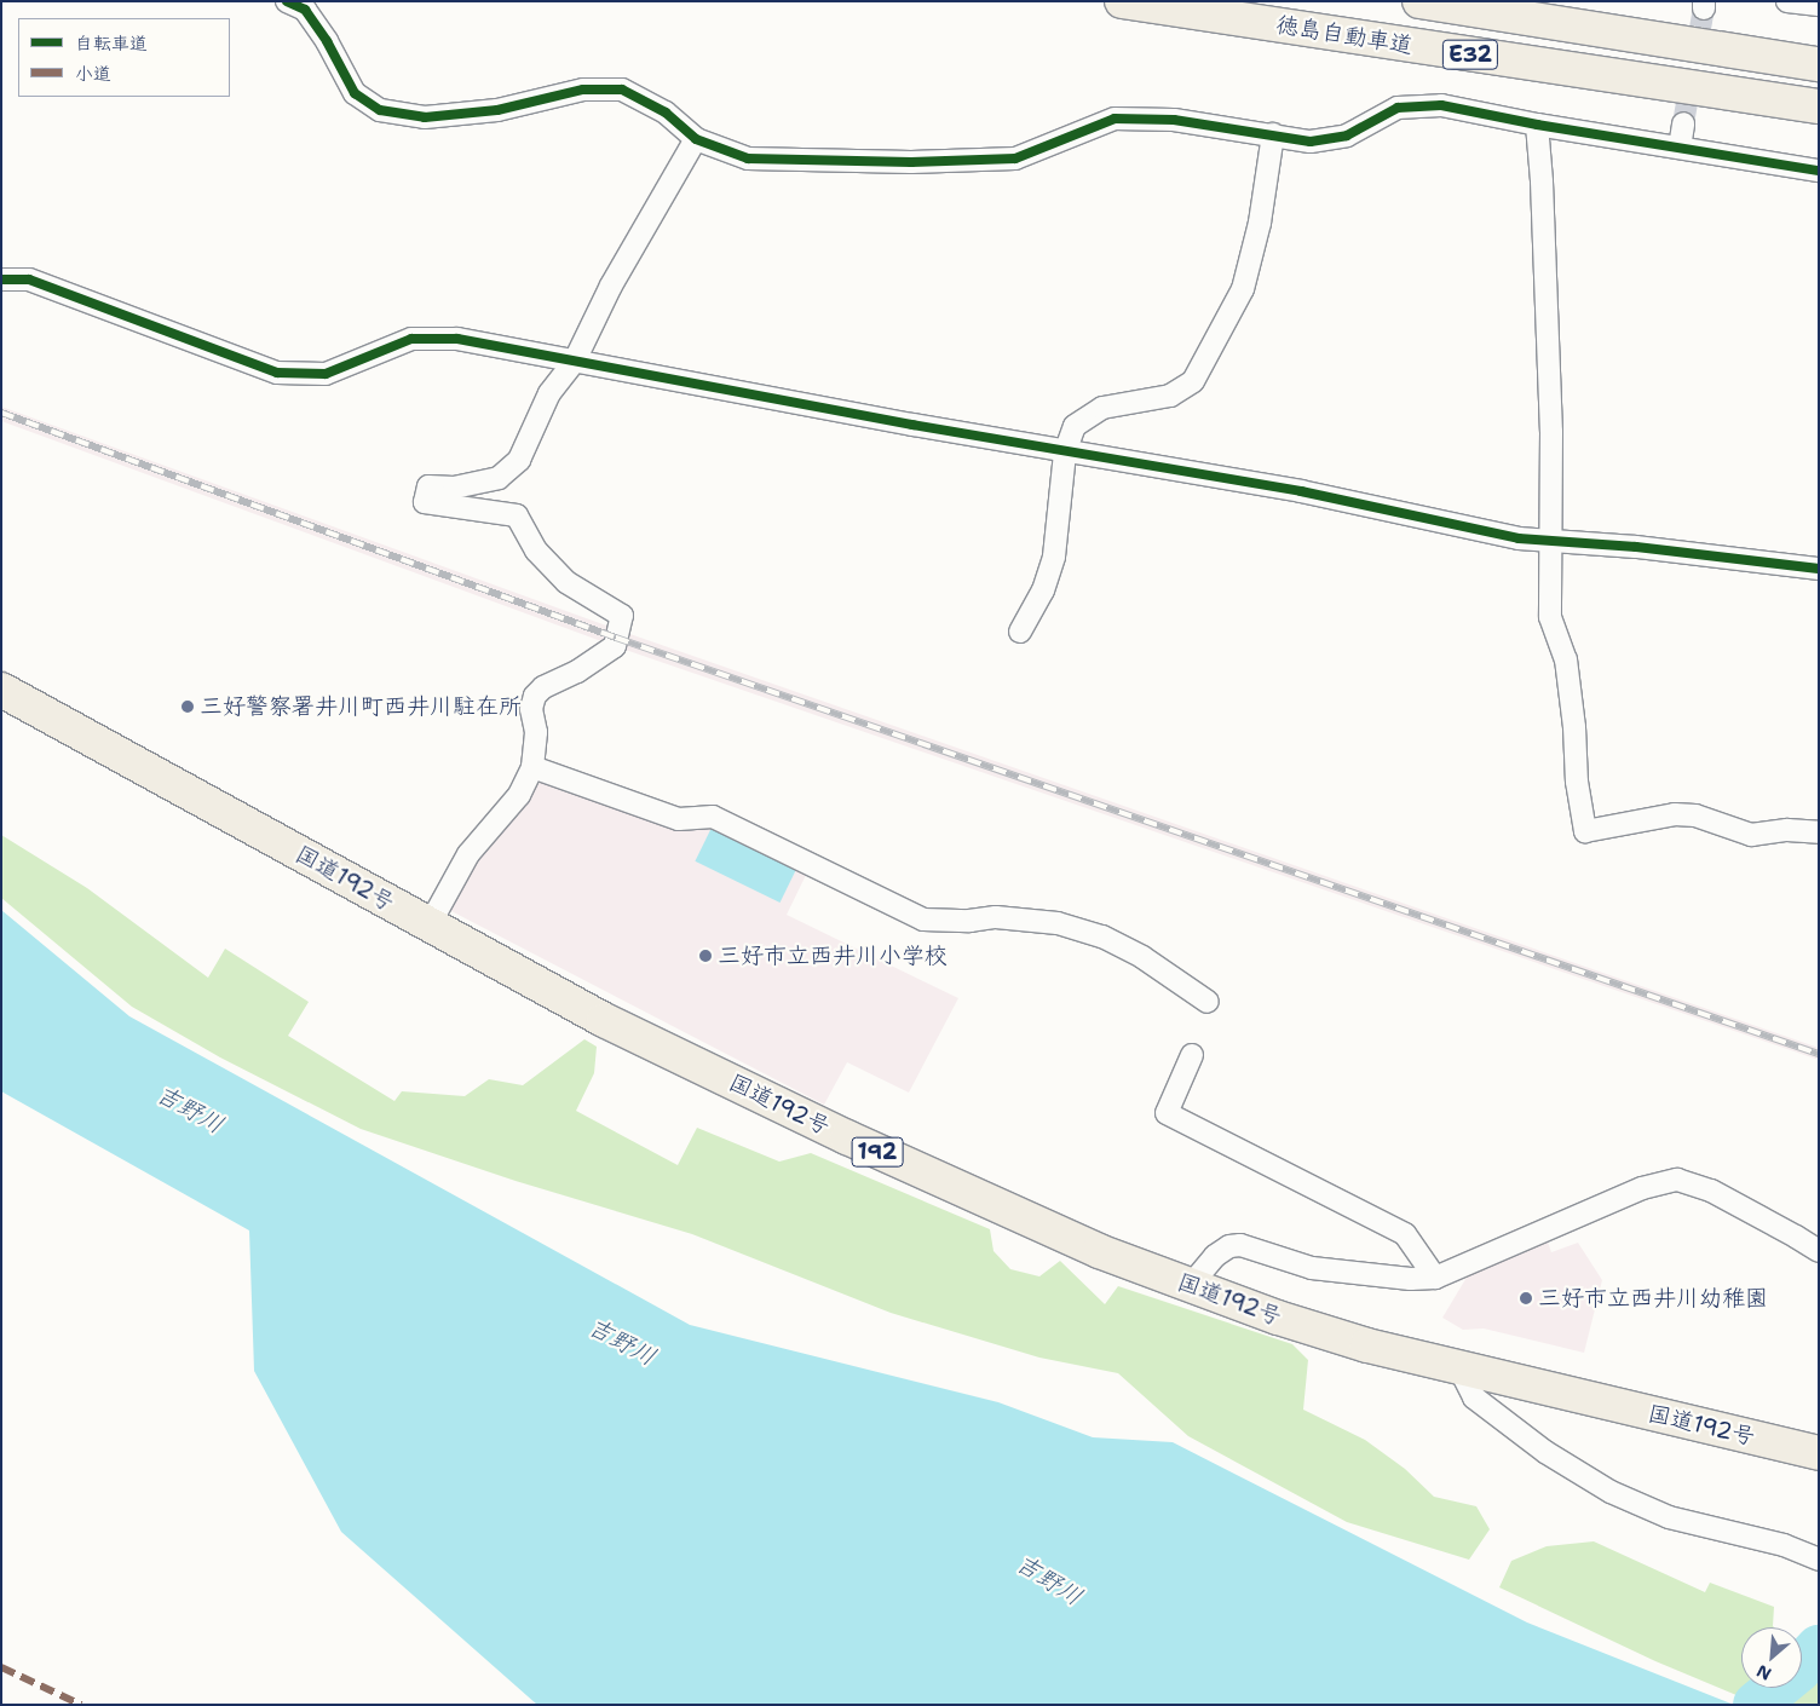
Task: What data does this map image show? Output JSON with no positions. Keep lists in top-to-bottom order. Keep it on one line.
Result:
{"streets":{"highway":["徳島自動車道","E32","国道192号","192"]},"water":["吉野川"],"places":["三好警察署井川町西井川駐在所","三好市立西井川小学校","三好市立西井川幼稚園"],"legend":["自転車道","小道"],"north":"bottom left"}
